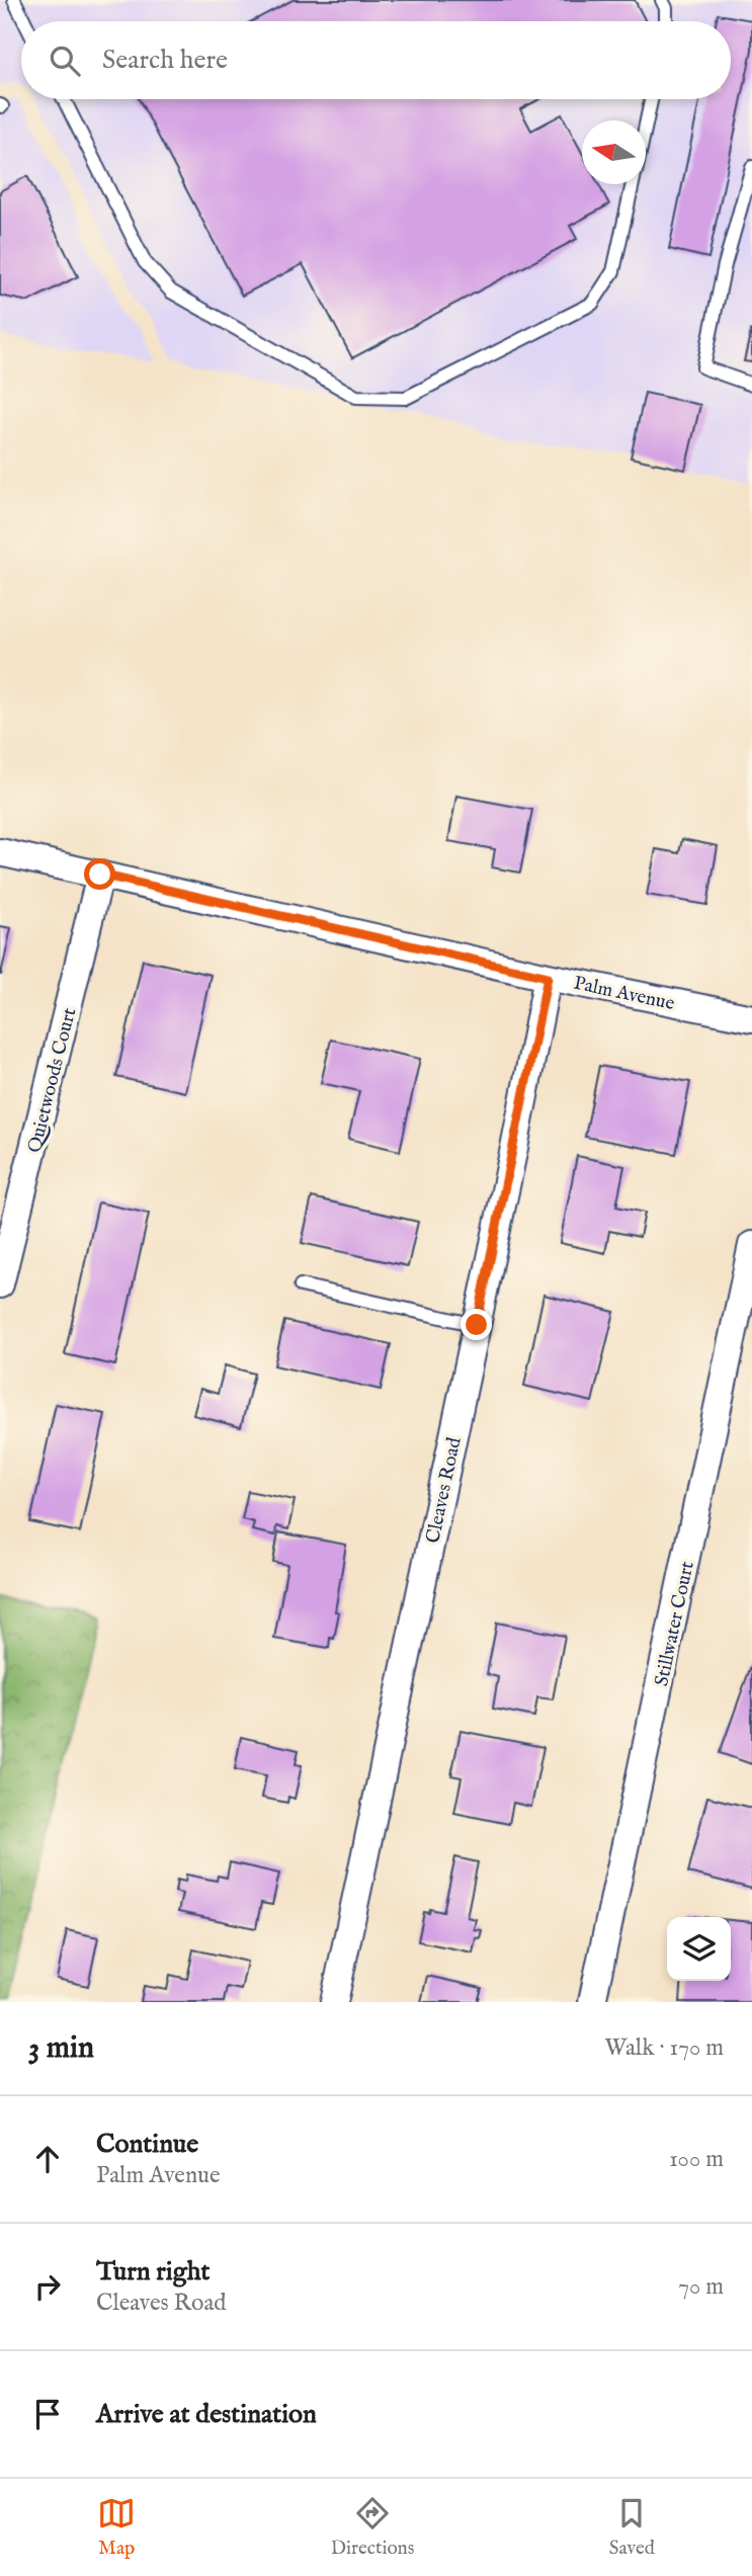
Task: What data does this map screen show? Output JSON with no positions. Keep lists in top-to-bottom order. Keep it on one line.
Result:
{"streets":{"street":["Palm Avenue","Quietwoods Court","Cleaves Road","Stillwater Court"]},"crossings":[["Palm Avenue","Quietwoods Court"],["Palm Avenue","Cleaves Road"]],"north":"left","page":{"search":"Search here","heading":["3 min","Walk · 170 m"],"list":[["Continue","Palm Avenue","100 m"],["Turn right","Cleaves Road","70 m"],"Arrive at destination"],"nav":["Map","Directions","Saved"]}}
